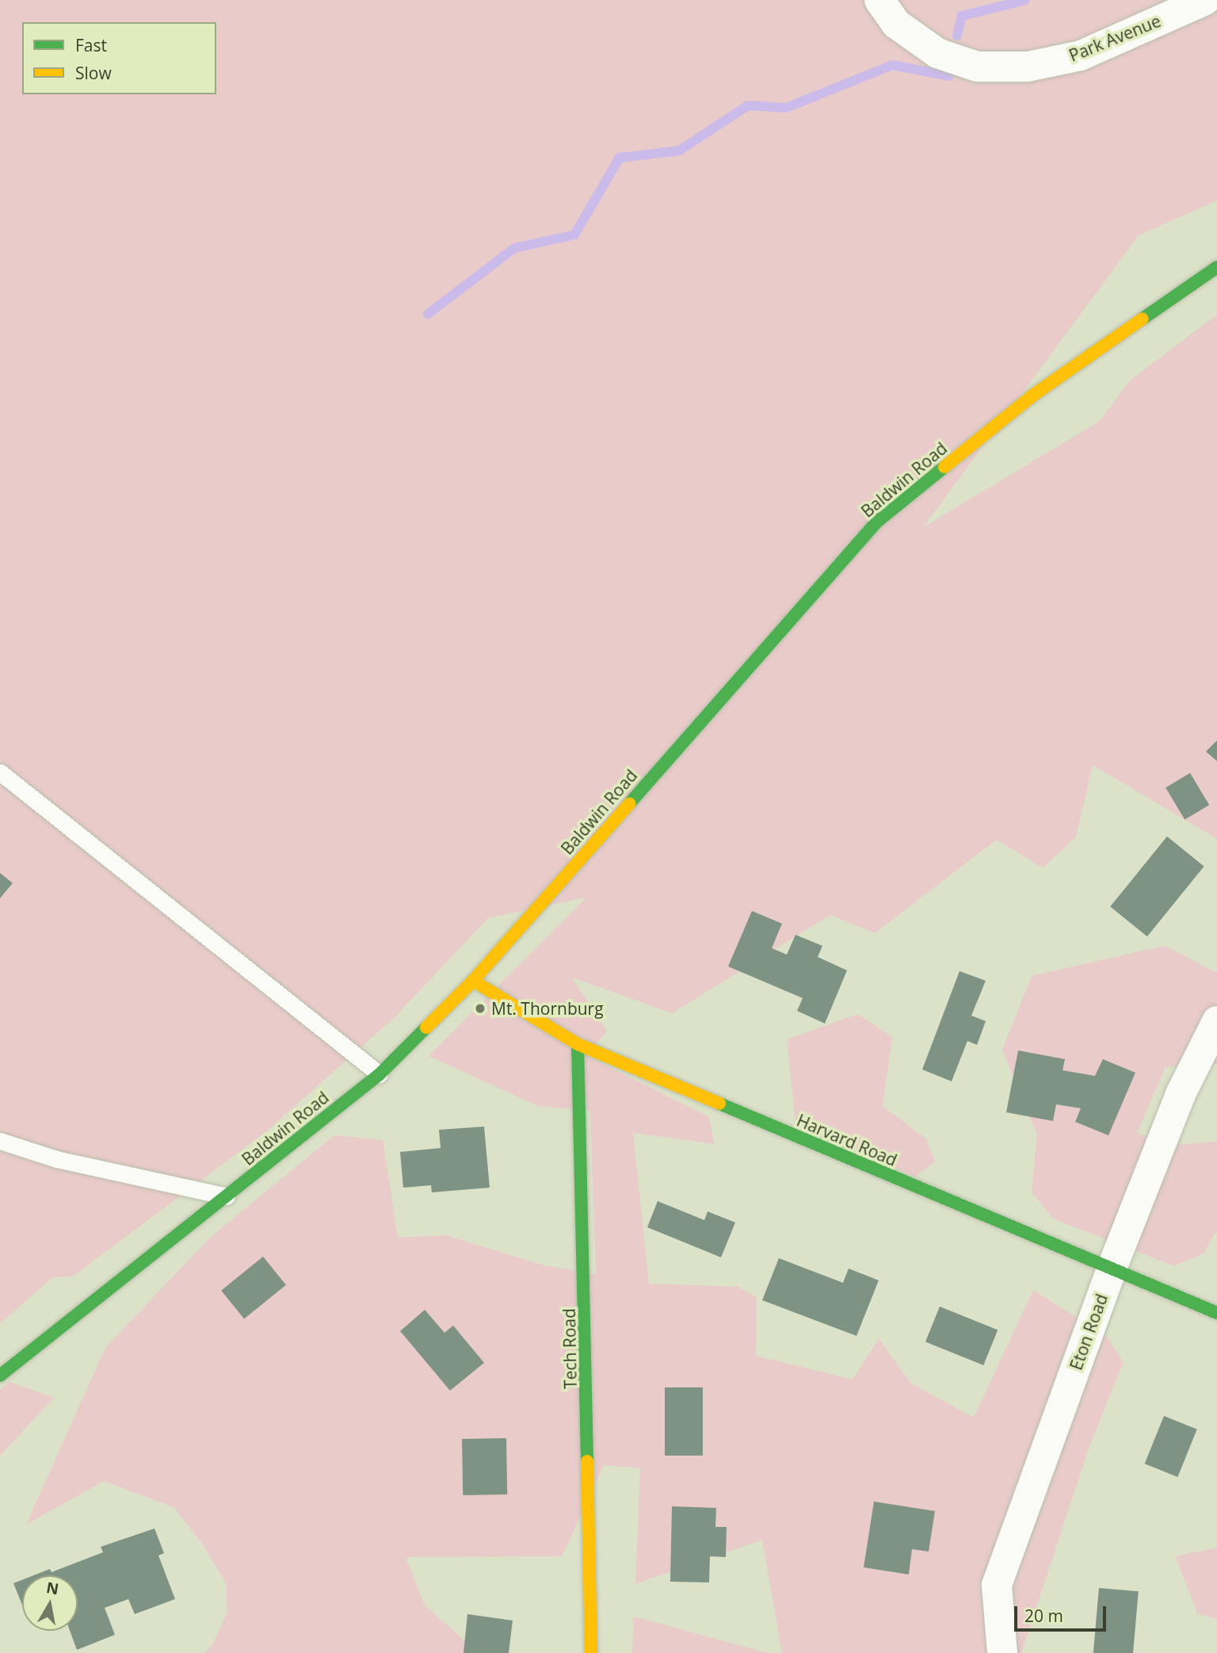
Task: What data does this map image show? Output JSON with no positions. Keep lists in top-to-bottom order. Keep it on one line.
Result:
{"streets":{"street":["Park Avenue","Baldwin Road","Harvard Road","Eton Road","Tech Road"]},"crossings":[["Baldwin Road","Harvard Road"],["Harvard Road","Eton Road"],["Harvard Road","Tech Road"]],"places":["Mt. Thornburg"],"legend":["Fast","Slow"],"scale_bar":"20 m","north":"top"}
